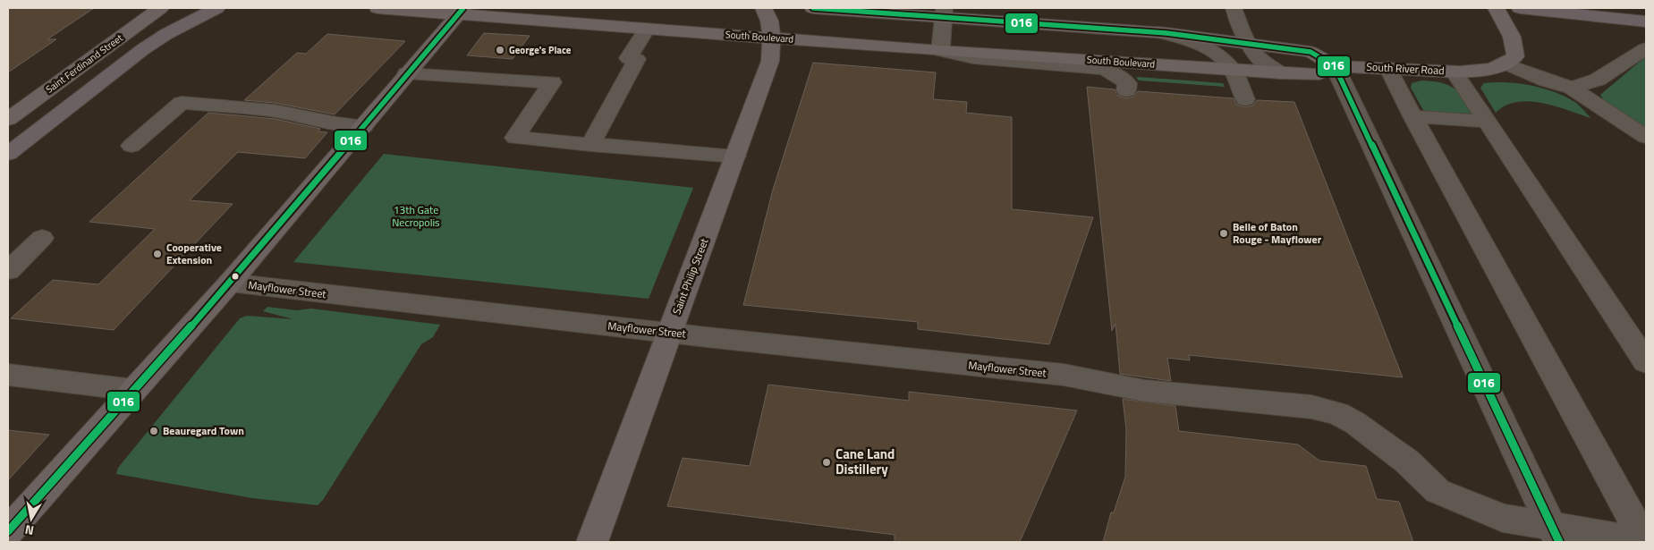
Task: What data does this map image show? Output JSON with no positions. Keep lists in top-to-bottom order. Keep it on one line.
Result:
{"streets":{"main road":["South Boulevard","Saint Ferdinand Street","South River Road","Saint Philip Street"],"street":["Mayflower Street"]},"crossings":[["South Boulevard","South River Road"],["South Boulevard","Saint Philip Street"],["Saint Philip Street","Mayflower Street"]],"parks":["13th Gate Necropolis"],"places":["George's Place","Belle of Baton Rouge - Mayflower","Cooperative Extension","Beauregard Town","Cane Land Distillery"],"lines":["transit line 016"],"north":"bottom"}
